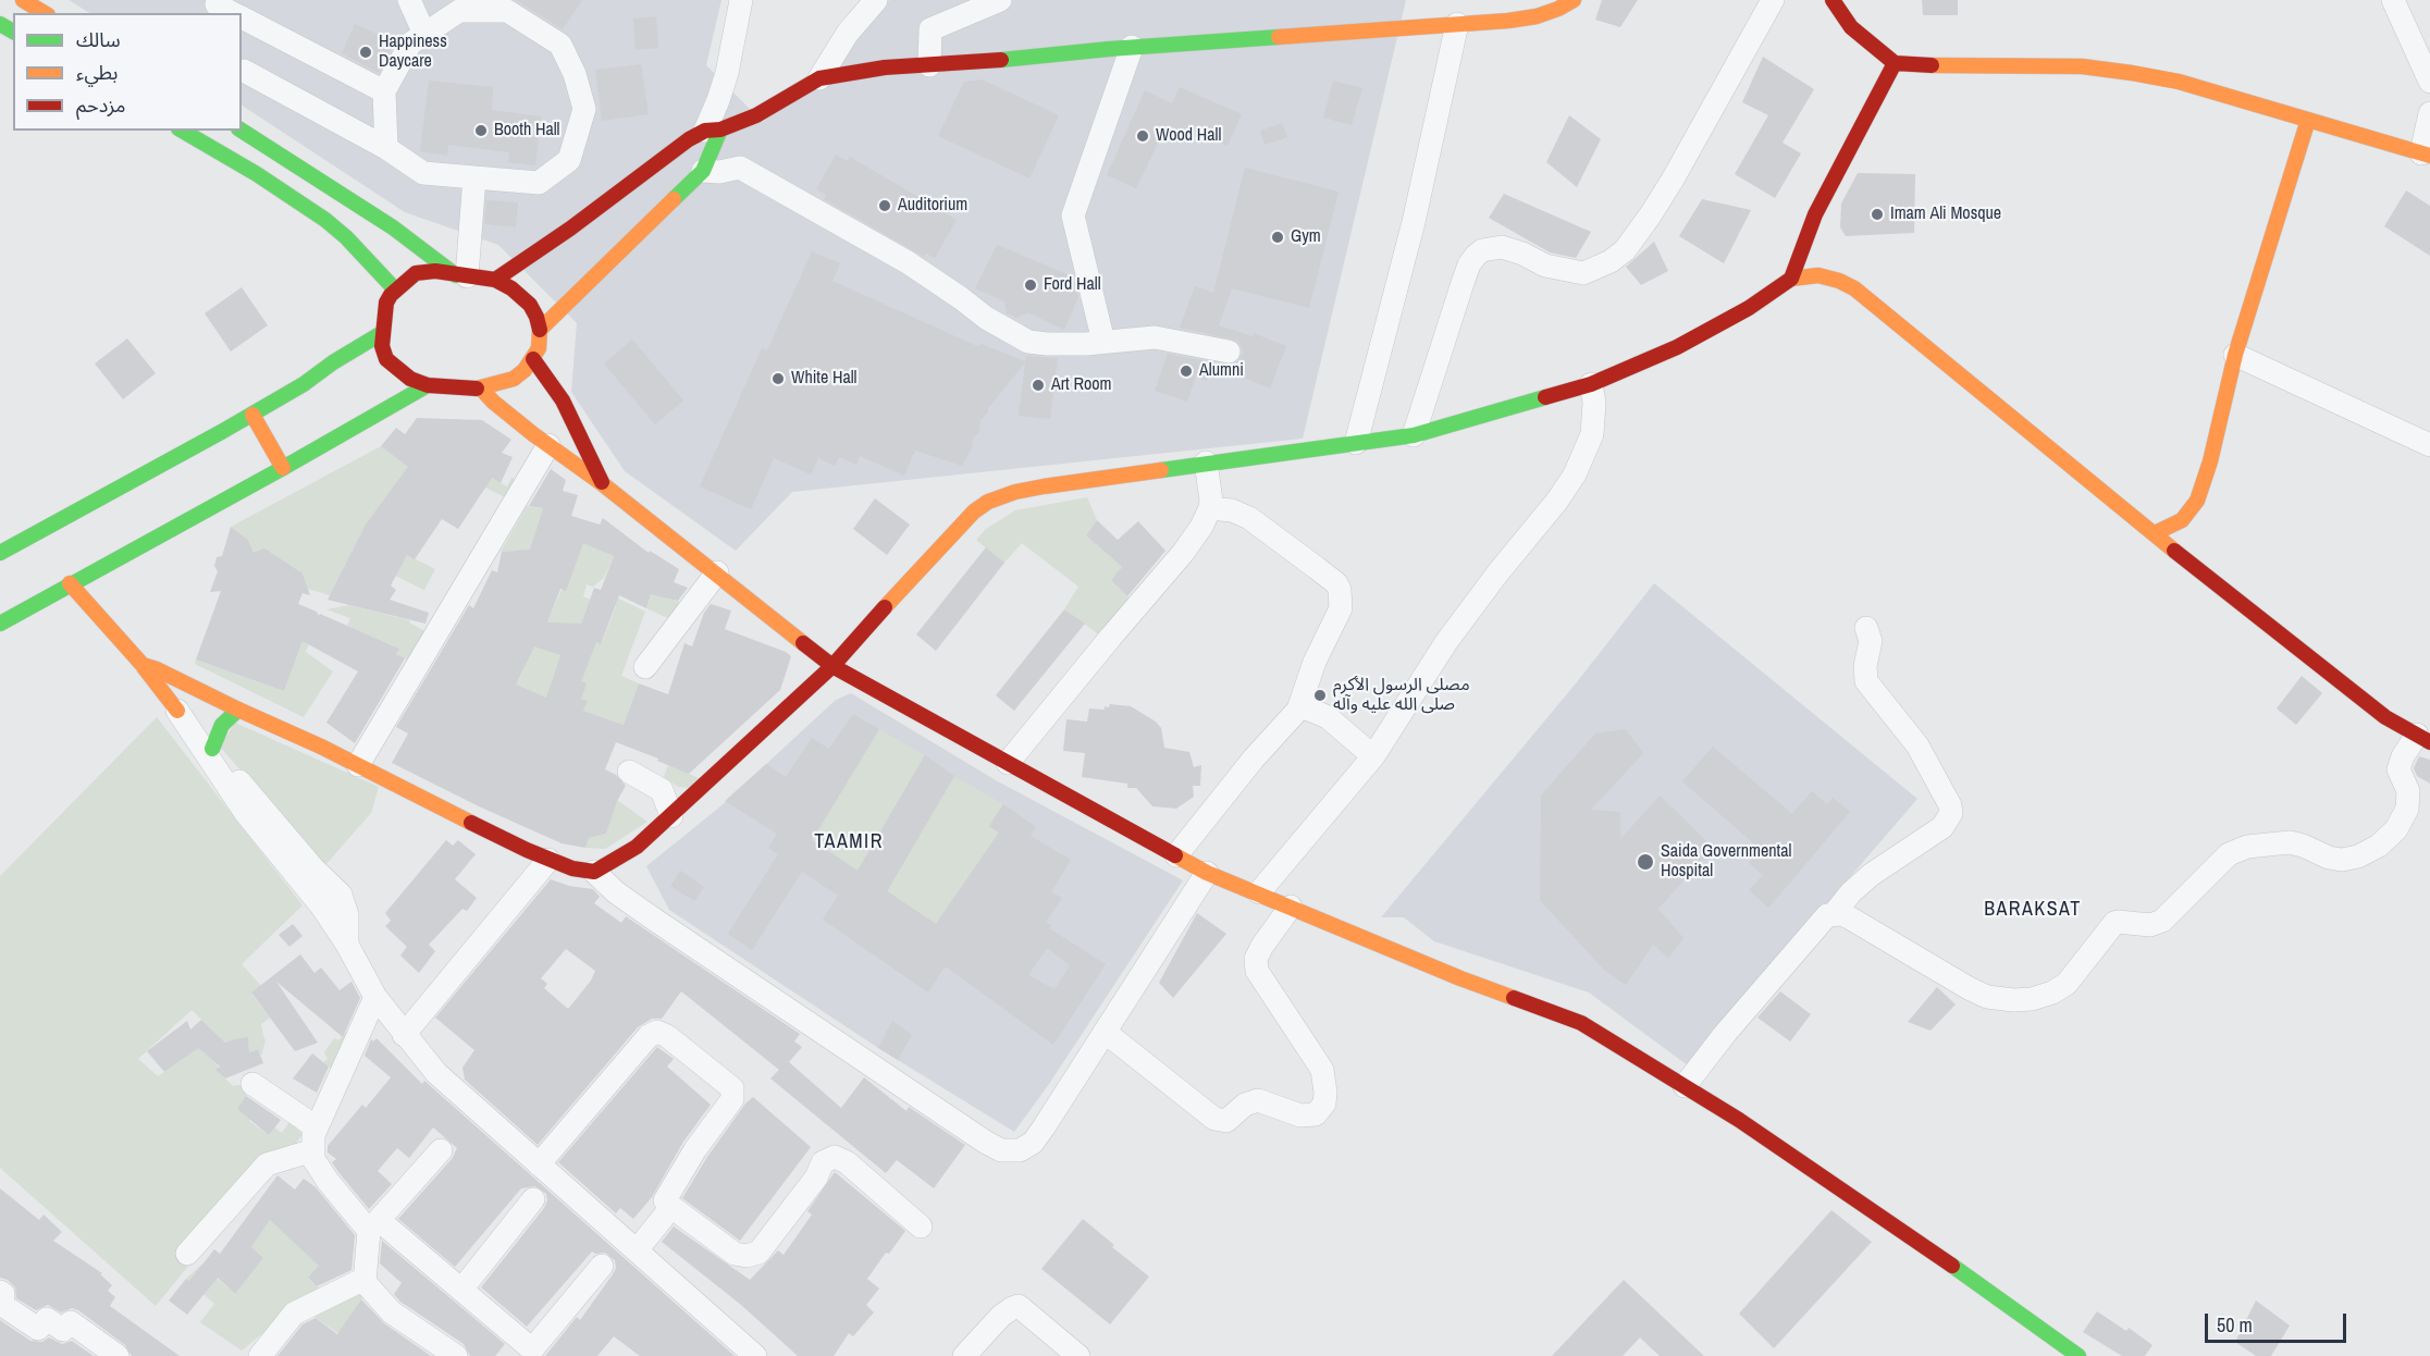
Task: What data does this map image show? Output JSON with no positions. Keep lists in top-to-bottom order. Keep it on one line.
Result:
{"districts":["TAAMIR","BARAKSAT"],"places":["Happiness Daycare","Booth Hall","Wood Hall","Auditorium","Imam Ali Mosque","Gym","Ford Hall","Alumni","White Hall","Art Room","مصلى الرسول الأكرم صلى الله عليه وآله","Saida Governmental Hospital"],"legend":["سالك","بطيء","مزدحم"],"scale_bar":"50 m"}
